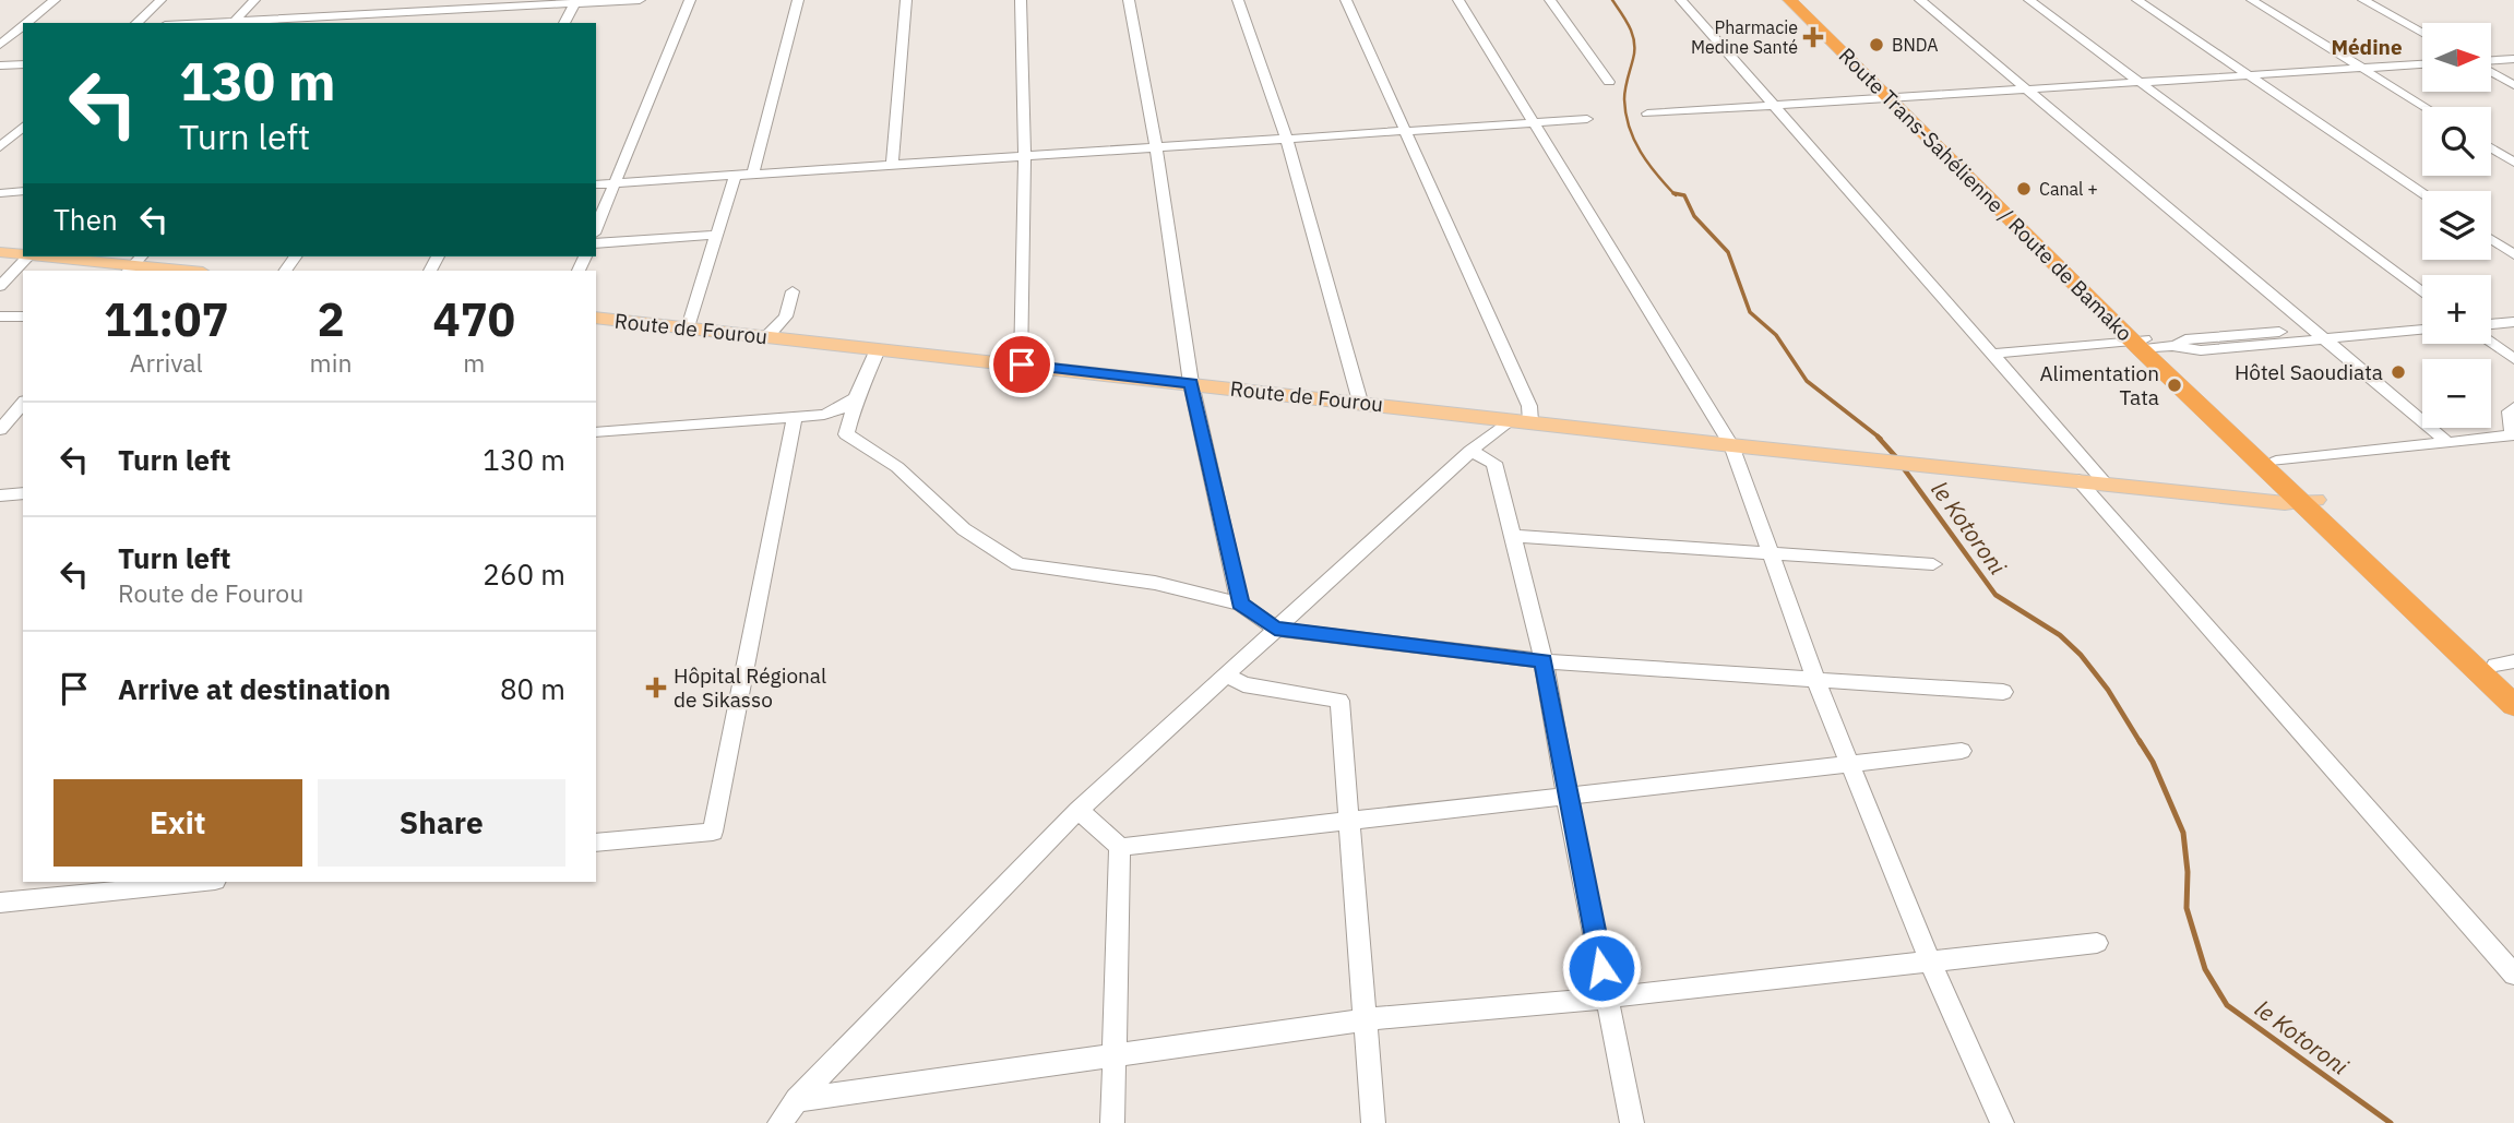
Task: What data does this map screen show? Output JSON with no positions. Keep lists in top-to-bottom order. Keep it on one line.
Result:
{"streets":{"highway":["Route Trans-Sahélienne / Route de Bamako"],"main road":["Route de Fourou"]},"crossings":[["Route Trans-Sahélienne / Route de Bamako","Route de Fourou"]],"districts":["Médine"],"water":["le Kotoroni"],"places":{"health":["Pharmacie Medine Santé","Hôpital Régional de Sikasso"],"other":["BNDA","Canal +","Hôtel Saoudiata","Alimentation Tata"]},"north":"right","page":{"map_buttons":["+","−"],"turn":["130 m","Turn left"],"then":"Then","eta":["11:07","Arrival","2","min","470","m"],"list":[{"name":"Turn left","value":"130 m"},{"name":"Turn left","note":"Route de Fourou","value":"260 m"},{"name":"Arrive at destination","value":"80 m"}],"buttons":["Exit","Share"]}}
